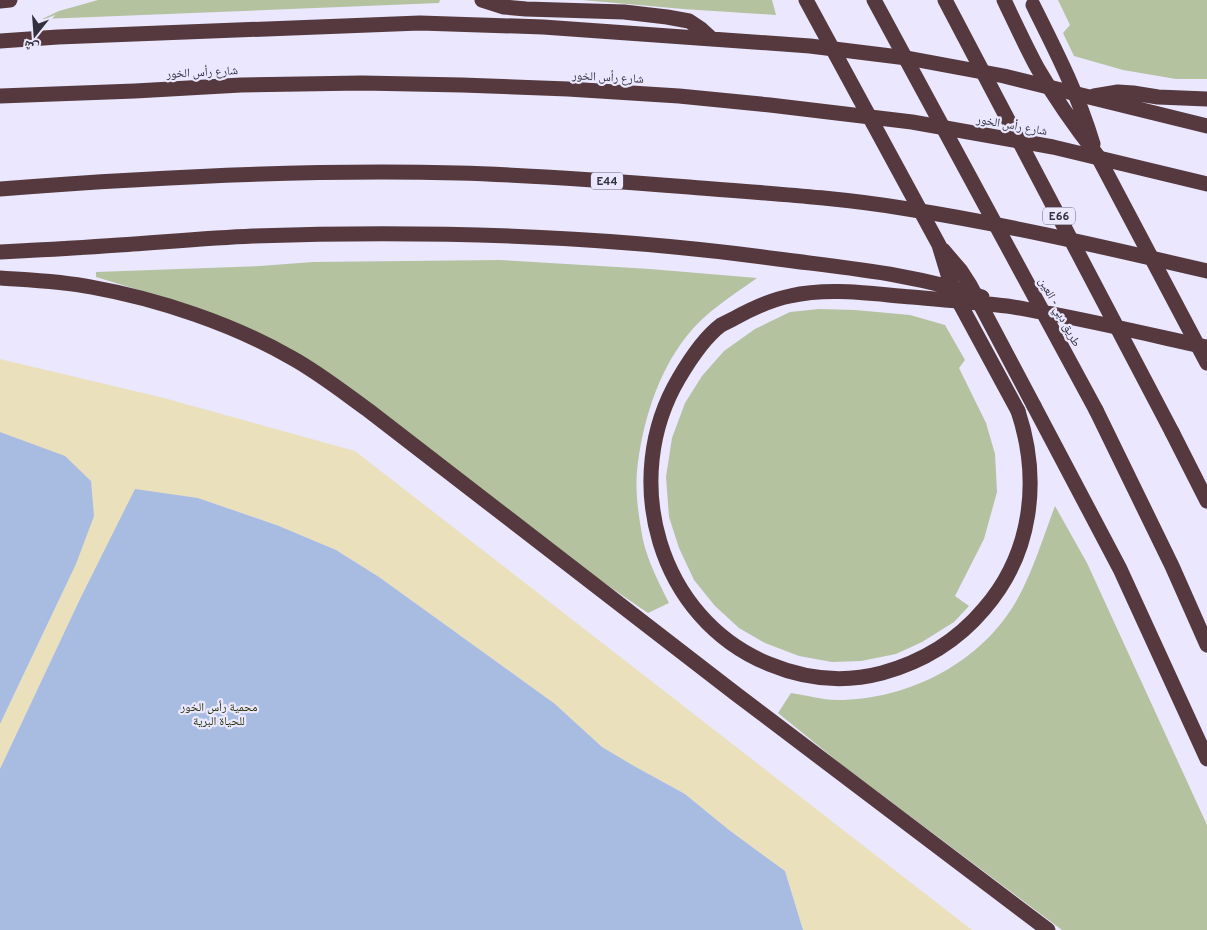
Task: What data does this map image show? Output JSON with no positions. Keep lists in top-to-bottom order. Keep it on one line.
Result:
{"streets":{"highway":["شارع رأس الخور","E44","E66","طريق دبي - العين"]},"parks":["محمية رأس الخور للحياة البرية"],"north":"bottom"}
